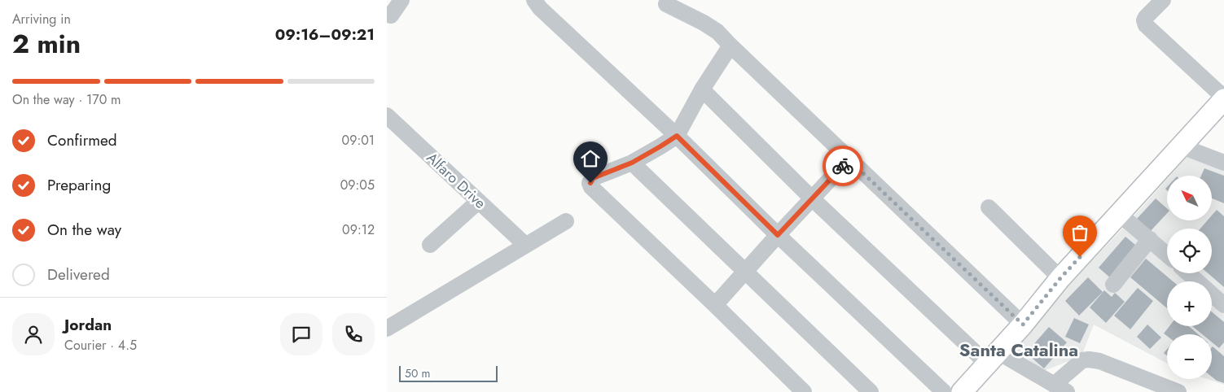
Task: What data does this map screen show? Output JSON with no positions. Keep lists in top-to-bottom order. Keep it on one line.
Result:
{"streets":{"street":["Alfaro Drive"]},"districts":["Santa Catalina"],"scale_bar":"50 m","north":"top left","page":{"heading":["2 min","Arriving in","09:16–09:21"],"panel":["Jordan","Courier · 4.5"],"bar":"On the way · 170 m","list":[["Confirmed","09:01"],["Preparing","09:05"],["On the way","09:12"],"Delivered"],"map_buttons":["+","−"],"scale":"50 m"}}
